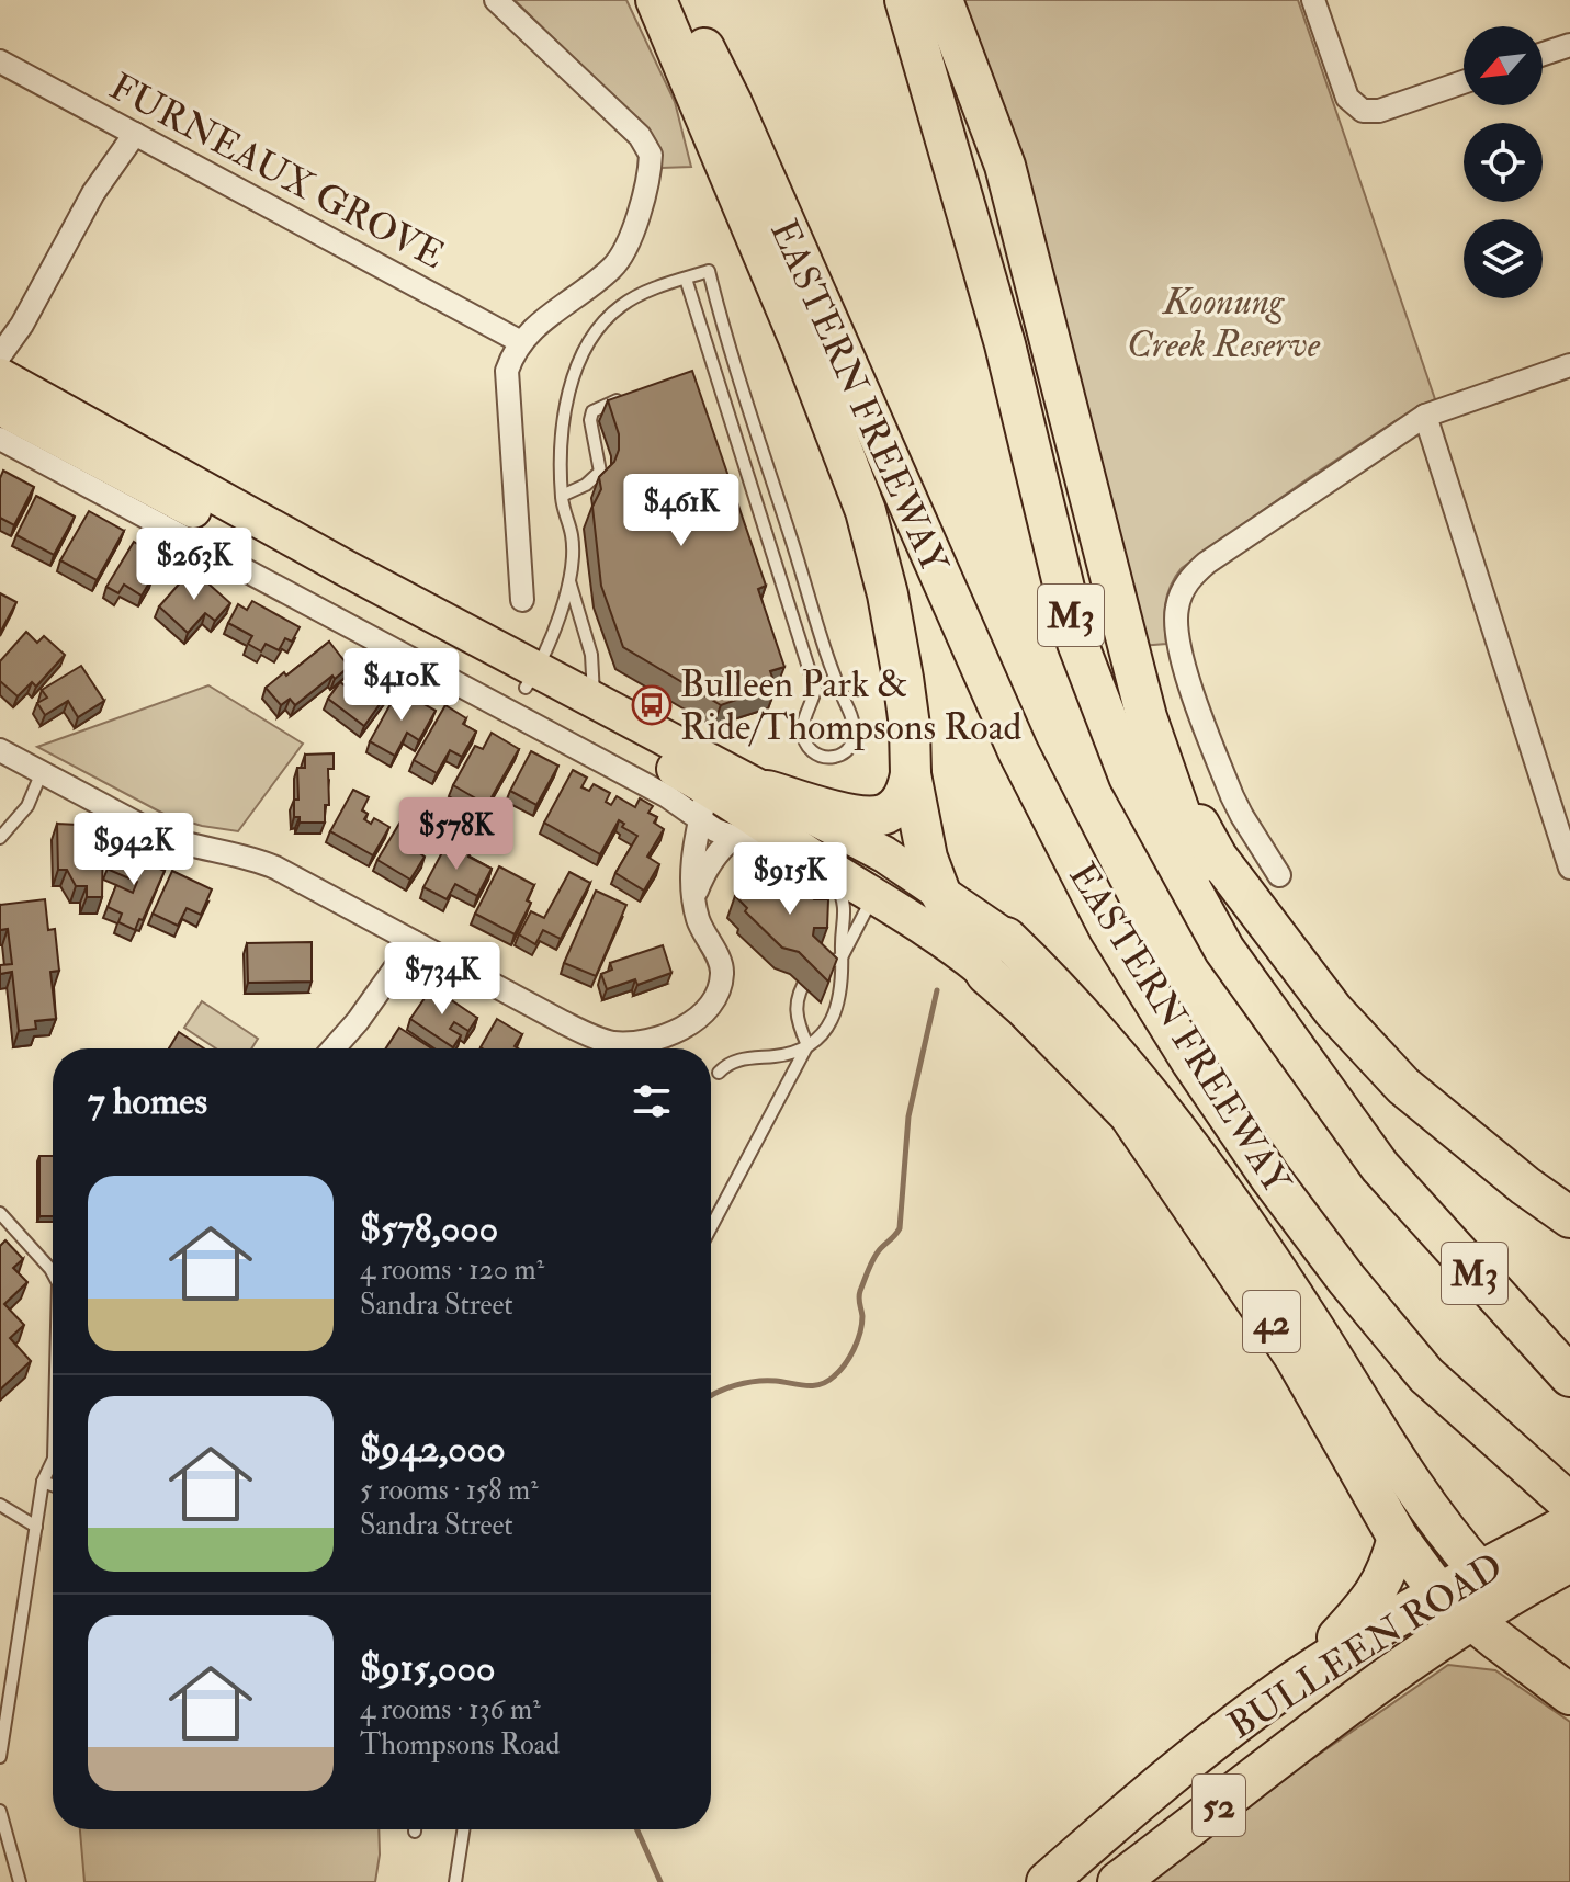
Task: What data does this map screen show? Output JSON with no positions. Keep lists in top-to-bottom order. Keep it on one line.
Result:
{"streets":{"highway":["EASTERN FREEWAY","M3","42","BULLEEN ROAD","52"],"street":["FURNEAUX GROVE"]},"crossings":[["42","BULLEEN ROAD"]],"parks":["Koonung Creek Reserve"],"places":{"bus stop":["Bulleen Park & Ride/Thompsons Road"]},"north":"bottom left","page":{"price":["$461K","$263K","$410K","$578K","$942K","$915K","$734K"],"heading":"7 homes","list":[{"name":"$578,000","note":"4 rooms · 120 m² · Sandra Street"},{"name":"$942,000","note":"5 rooms · 158 m² · Sandra Street"},{"name":"$915,000","note":"4 rooms · 136 m² · Thompsons Road"}]}}
